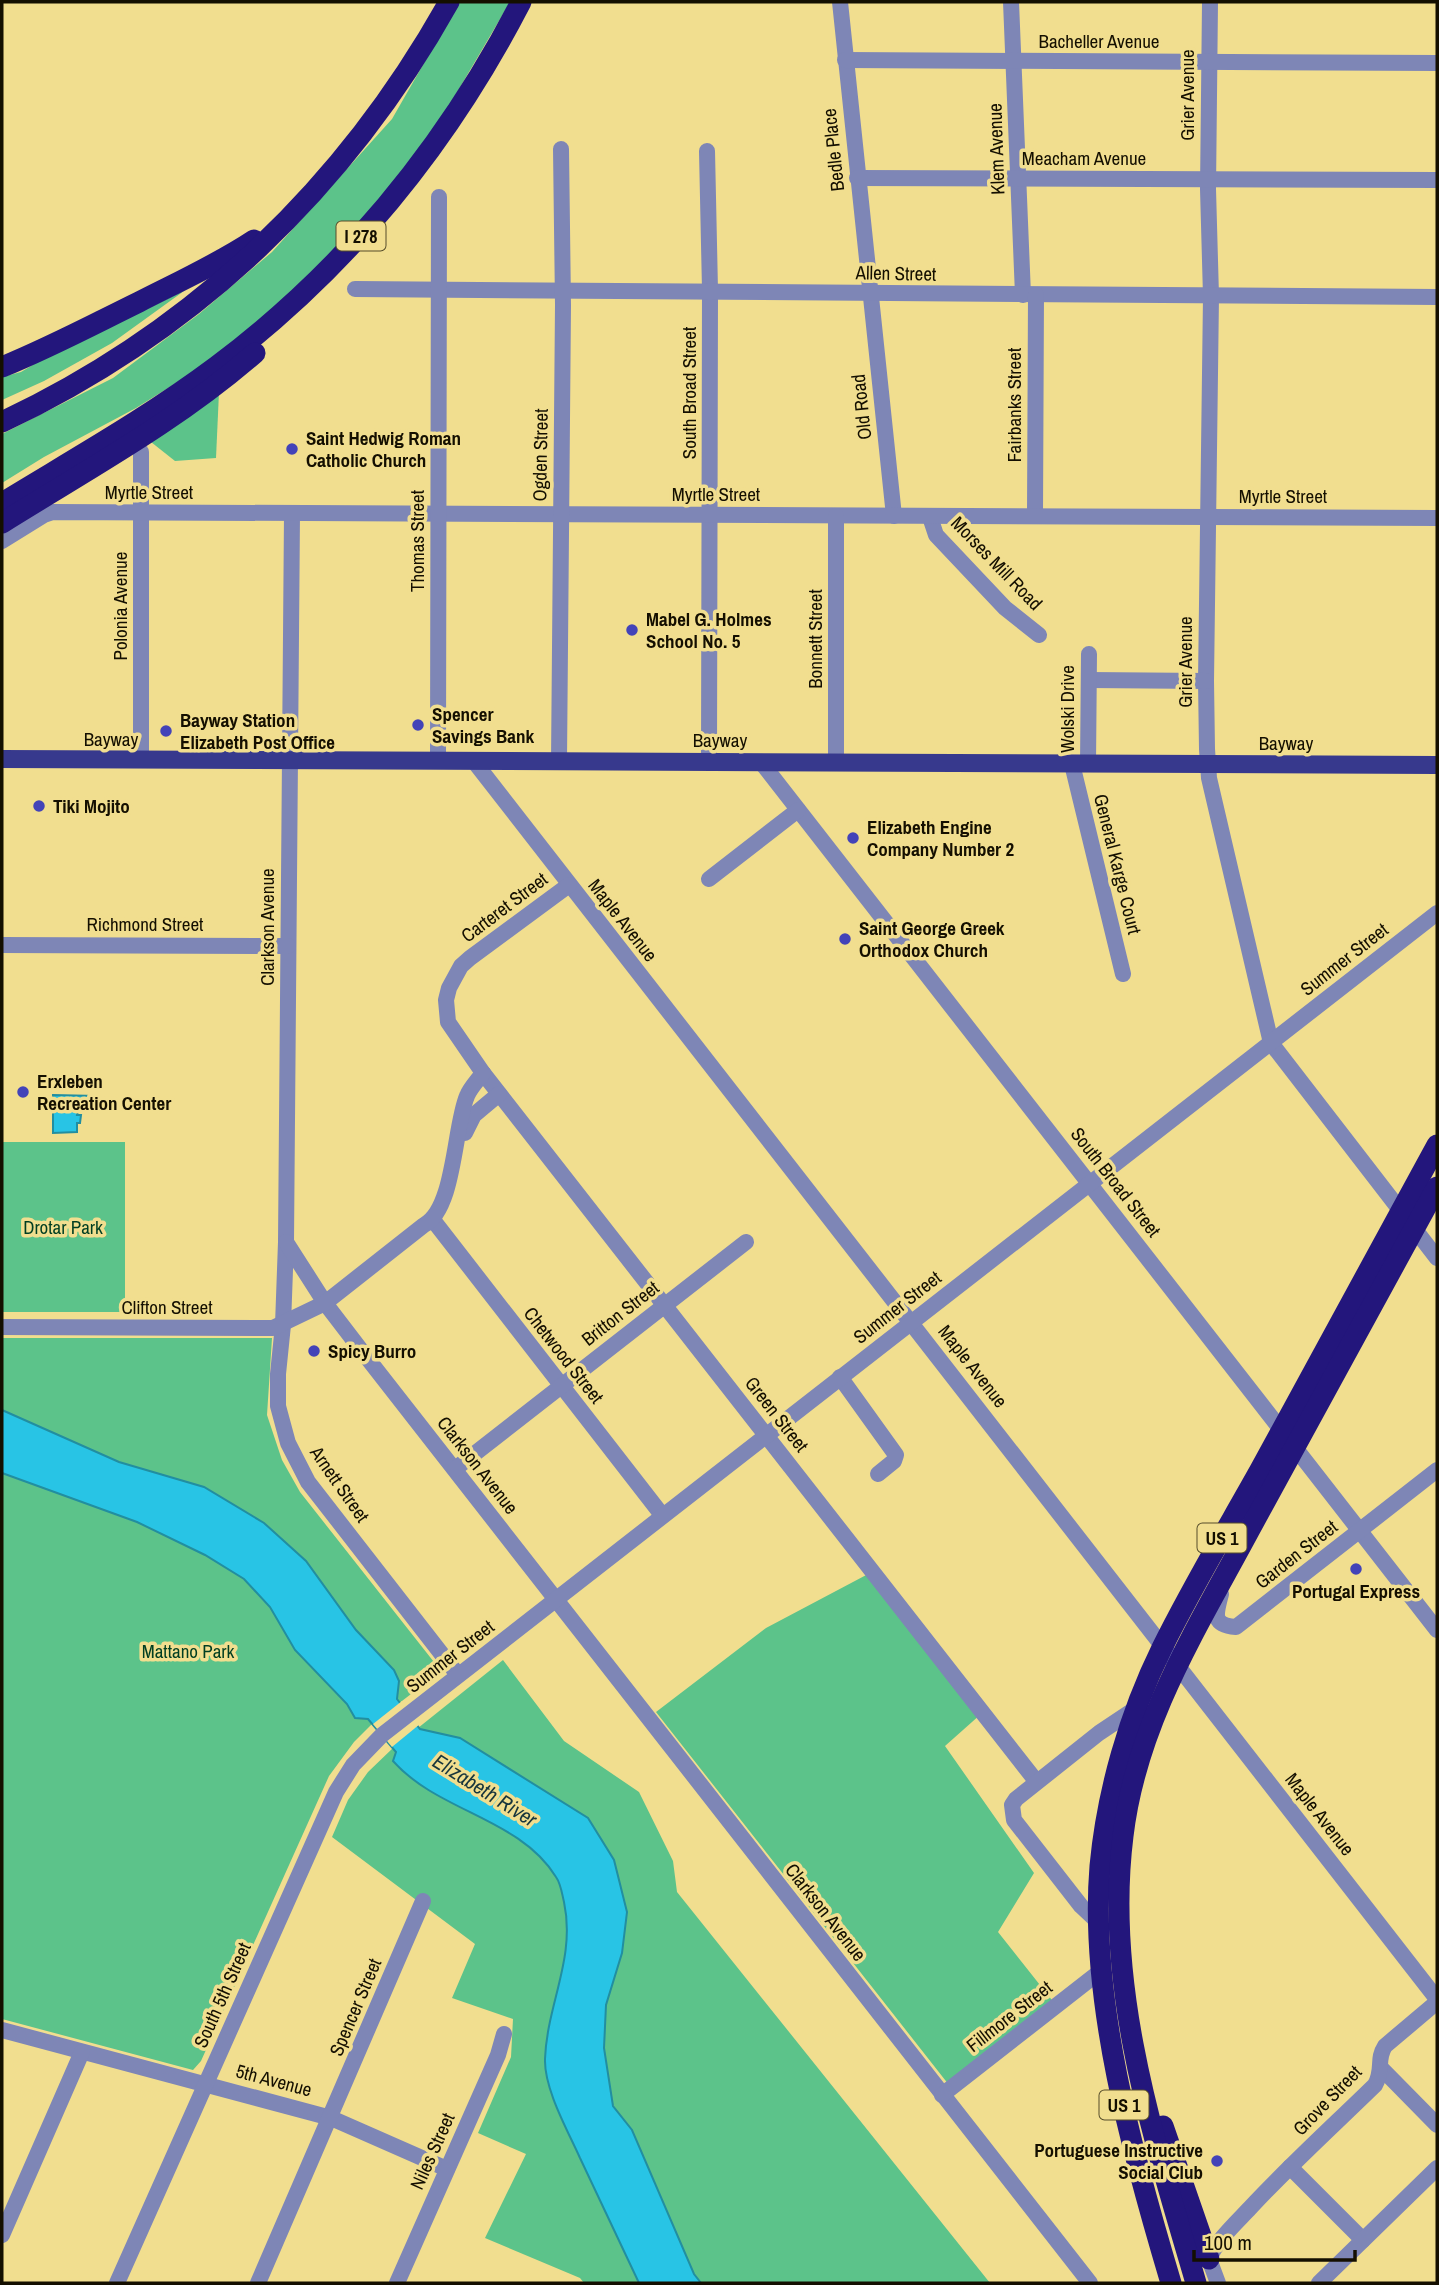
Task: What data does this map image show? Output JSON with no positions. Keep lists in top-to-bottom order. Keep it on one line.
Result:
{"streets":{"highway":["I 278","US 1"],"main road":["Bayway"],"street":["Bacheller Avenue","Grier Avenue","Klem Avenue","Bedle Place","Meacham Avenue","Allen Street","South Broad Street","Fairbanks Street","Old Road","Ogden Street","Myrtle Street","Thomas Street","Morses Mill Road","Polonia Avenue","Bonnett Street","Wolski Drive","General Karge Court","Carteret Street","Maple Avenue","Richmond Street","Clarkson Avenue","Summer Street","Clifton Street","Britton Street","Chetwood Street","Green Street","Arnett Street","Garden Street","South 5th Street","Spencer Street","Fillmore Street","5th Avenue","Grove Street","Niles Street"]},"crossings":[["Bacheller Avenue","Grier Avenue"],["Bacheller Avenue","Klem Avenue"],["Bacheller Avenue","Bedle Place"],["Grier Avenue","Meacham Avenue"],["Grier Avenue","Allen Street"],["Grier Avenue","Myrtle Street"],["Grier Avenue","Bayway"],["Grier Avenue","Summer Street"],["Grier Avenue","US 1"],["Klem Avenue","Meacham Avenue"],["Klem Avenue","Allen Street"],["Klem Avenue","Fairbanks Street"],["Bedle Place","Meacham Avenue"],["Bedle Place","Allen Street"],["Bedle Place","Old Road"],["Allen Street","South Broad Street"],["Allen Street","Fairbanks Street"],["Allen Street","Old Road"],["Allen Street","Ogden Street"],["Allen Street","Thomas Street"],["South Broad Street","Myrtle Street"],["South Broad Street","Bayway"],["South Broad Street","Summer Street"],["South Broad Street","US 1"],["South Broad Street","Garden Street"],["Fairbanks Street","Myrtle Street"],["Old Road","Myrtle Street"],["Ogden Street","Myrtle Street"],["Ogden Street","Bayway"],["Myrtle Street","Thomas Street"],["Myrtle Street","Morses Mill Road"],["Myrtle Street","Polonia Avenue"],["Myrtle Street","Bonnett Street"],["Myrtle Street","Clarkson Avenue"],["Thomas Street","Bayway"],["Polonia Avenue","Bayway"],["Bonnett Street","Bayway"],["Wolski Drive","Bayway"],["Wolski Drive","General Karge Court"],["Bayway","General Karge Court"],["Bayway","Maple Avenue"],["Bayway","Clarkson Avenue"],["Carteret Street","Maple Avenue"],["Carteret Street","Green Street"],["Maple Avenue","Summer Street"],["Maple Avenue","US 1"],["Maple Avenue","Grove Street"],["Richmond Street","Clarkson Avenue"],["Clarkson Avenue","Summer Street"],["Clarkson Avenue","Clifton Street"],["Clarkson Avenue","Britton Street"],["Clarkson Avenue","Arnett Street"],["Clarkson Avenue","Fillmore Street"],["Summer Street","Chetwood Street"],["Summer Street","Green Street"],["Summer Street","Arnett Street"],["Summer Street","South 5th Street"],["Clifton Street","Arnett Street"],["Britton Street","Chetwood Street"],["Britton Street","Green Street"],["US 1","Garden Street"],["US 1","Fillmore Street"],["South 5th Street","5th Avenue"],["Spencer Street","5th Avenue"],["5th Avenue","Niles Street"]],"water":["Elizabeth River"],"parks":["Drotar Park","Mattano Park"],"places":["Saint Hedwig Roman Catholic Church","Mabel G. Holmes School No. 5","Spencer Savings Bank","Bayway Station Elizabeth Post Office","Tiki Mojito","Elizabeth Engine Company Number 2","Saint George Greek Orthodox Church","Erxleben Recreation Center","Spicy Burro","Portugal Express","Portuguese Instructive Social Club"],"scale_bar":"100 m"}
